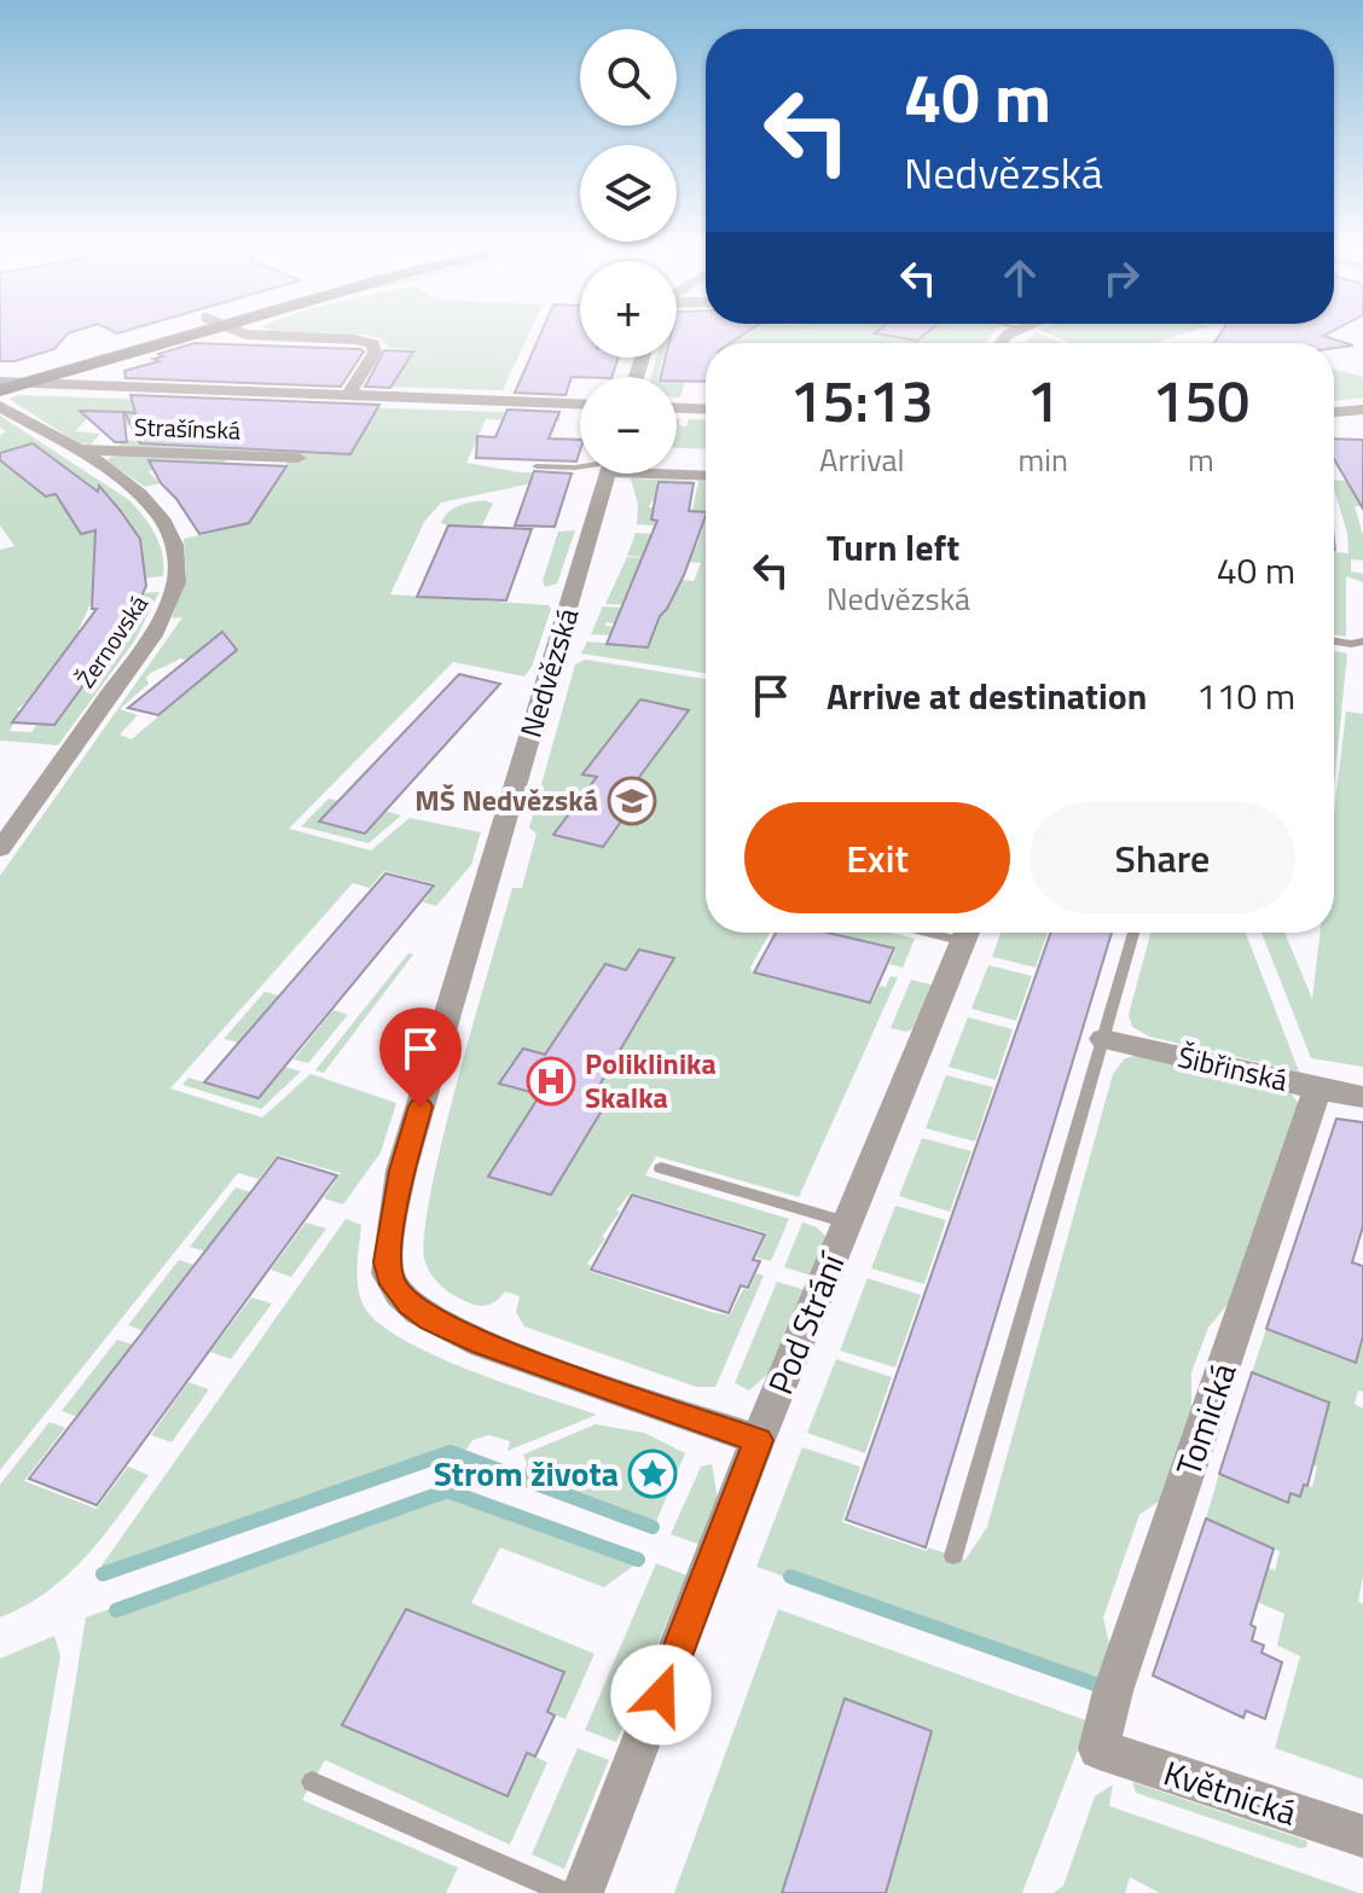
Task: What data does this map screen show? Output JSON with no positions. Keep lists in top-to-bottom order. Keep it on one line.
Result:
{"streets":{"street":["Strašínská","Žernovská","Nedvězská","Šibřinská","Pod Strání","Tomická","Květnická"]},"crossings":[["Strašínská","Žernovská"],["Nedvězská","Pod Strání"],["Šibřinská","Tomická"],["Tomická","Květnická"]],"places":{"school or university":["MŠ Nedvězská"],"hospital":["Poliklinika Skalka"],"place":["Strom života"]},"page":{"map_buttons":["+","−"],"turn":["40 m","Nedvězská"],"eta":["15:13","Arrival","1","min","150","m"],"list":[{"name":"Turn left","note":"Nedvězská","value":"40 m"},{"name":"Arrive at destination","value":"110 m"}],"buttons":["Exit","Share"]}}
